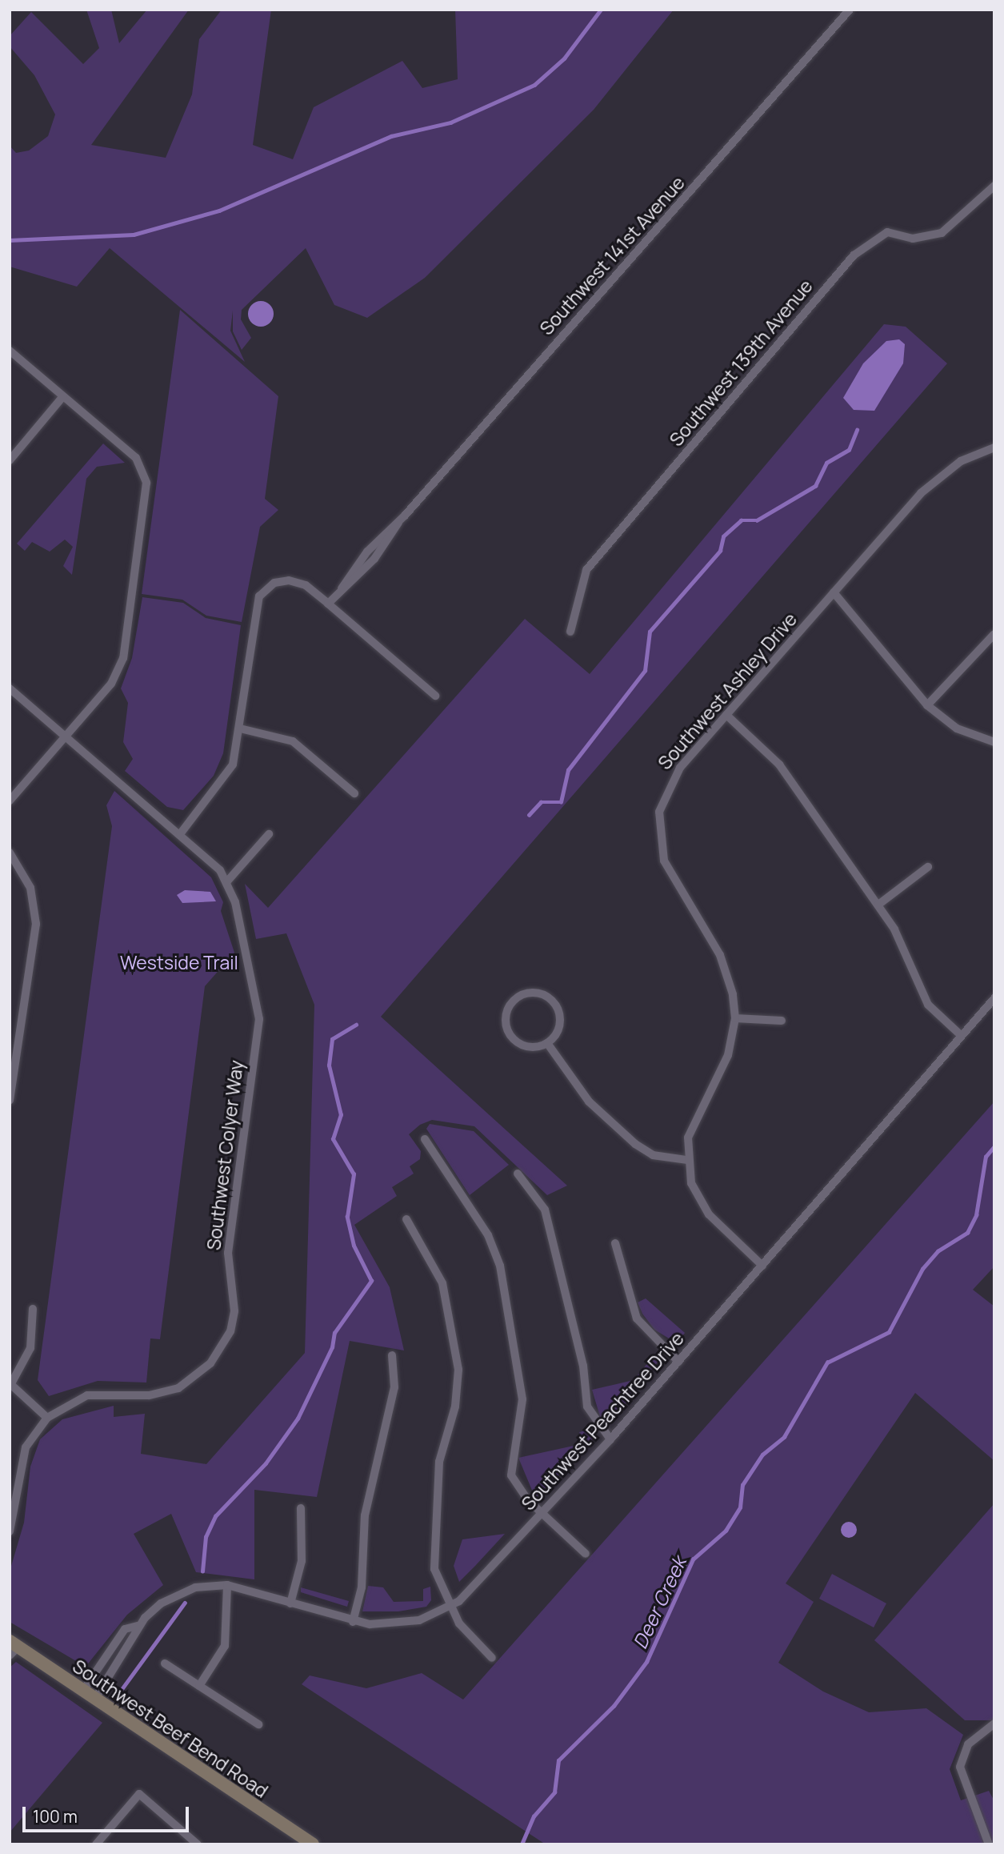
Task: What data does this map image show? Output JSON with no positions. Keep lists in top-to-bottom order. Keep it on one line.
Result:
{"streets":{"main road":["Southwest Beef Bend Road"],"street":["Southwest 141st Avenue","Southwest 139th Avenue","Southwest Ashley Drive","Southwest Colyer Way","Southwest Peachtree Drive"]},"crossings":[["Southwest Ashley Drive","Southwest Peachtree Drive"],["Southwest Peachtree Drive","Southwest Beef Bend Road"]],"water":["Deer Creek"],"parks":["Westside Trail"],"scale_bar":"100 m"}
